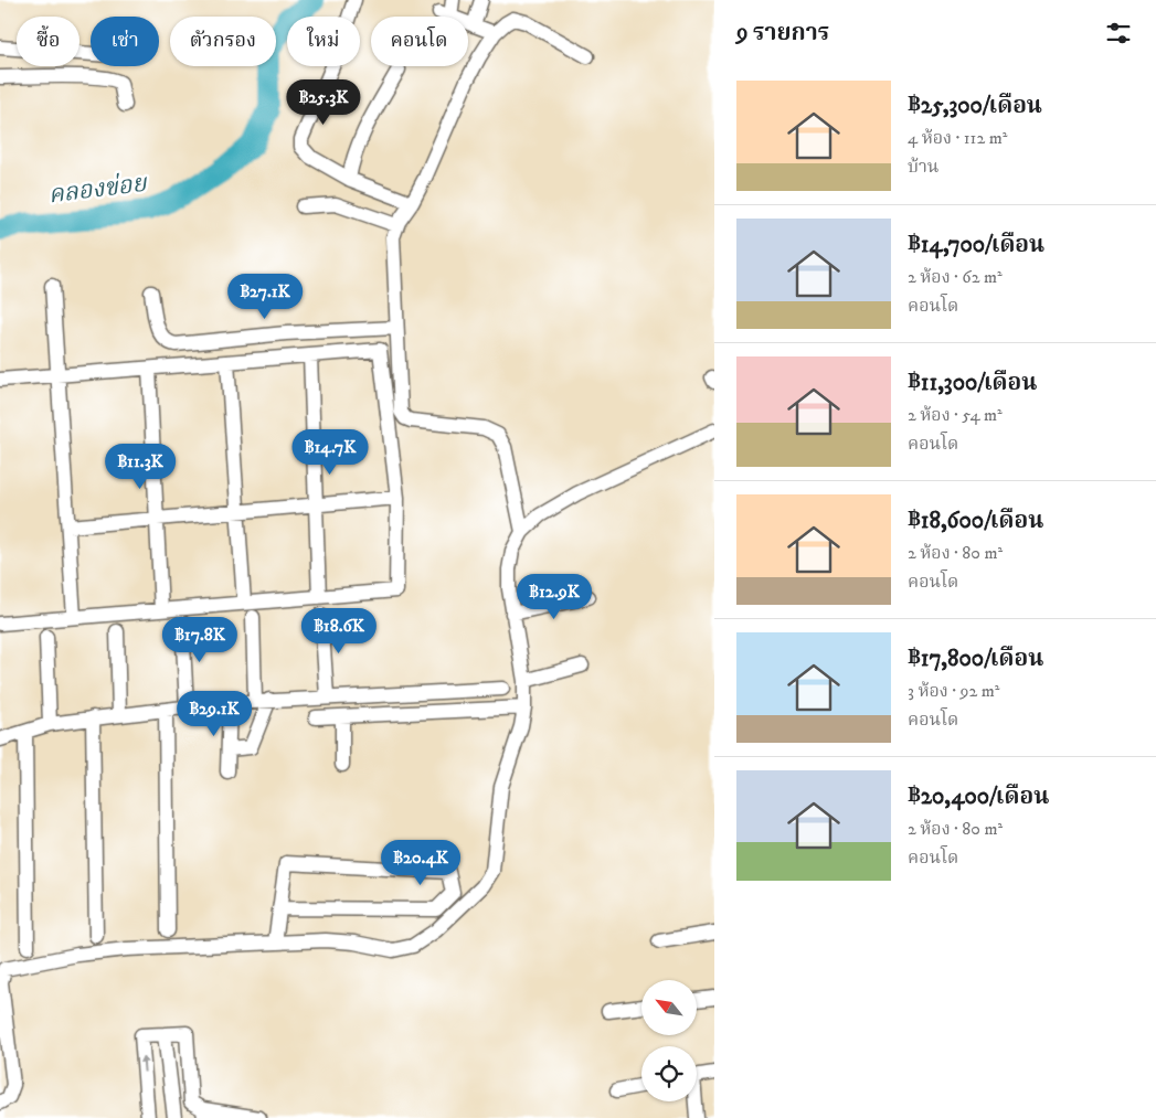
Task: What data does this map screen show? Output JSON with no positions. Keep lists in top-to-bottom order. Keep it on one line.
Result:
{"water":["คลองข่อย"],"north":"top left","page":{"heading":"9 รายการ","chip":["ซื้อ","เช่า","ตัวกรอง","ใหม่","คอนโด"],"list":[{"name":"฿25,300/เดือน","note":"4 ห้อง · 112 m² · บ้าน"},{"name":"฿14,700/เดือน","note":"2 ห้อง · 62 m² · คอนโด"},{"name":"฿11,300/เดือน","note":"2 ห้อง · 54 m² · คอนโด"},{"name":"฿18,600/เดือน","note":"2 ห้อง · 80 m² · คอนโด"},{"name":"฿17,800/เดือน","note":"3 ห้อง · 92 m² · คอนโด"},{"name":"฿20,400/เดือน","note":"2 ห้อง · 80 m² · คอนโด"}],"price":["฿25.3K","฿27.1K","฿14.7K","฿11.3K","฿12.9K","฿18.6K","฿17.8K","฿29.1K","฿20.4K"]}}
